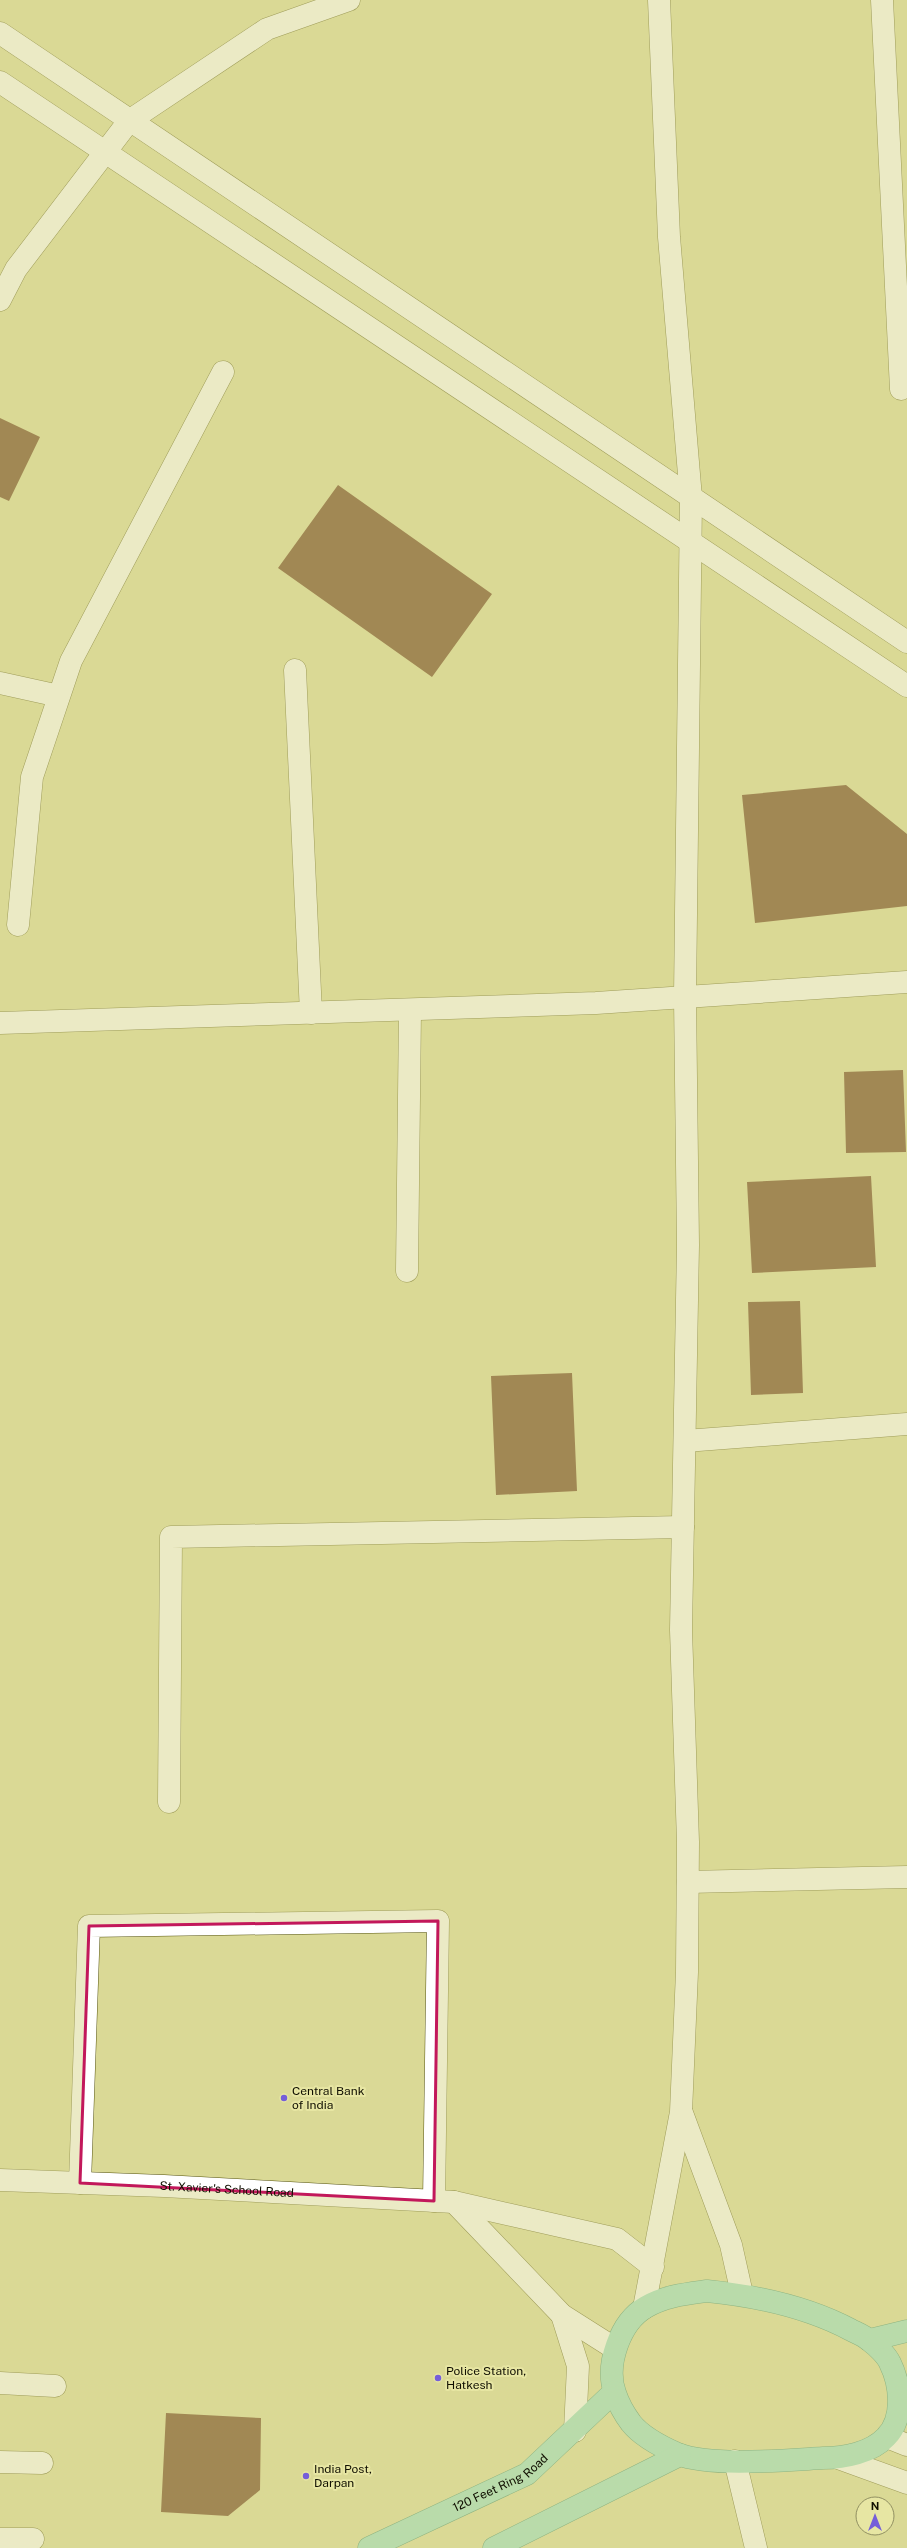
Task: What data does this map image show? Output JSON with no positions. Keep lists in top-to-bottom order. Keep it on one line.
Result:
{"streets":{"main road":["120 Feet Ring Road"],"street":["St. Xavier's School Road"]},"places":["Central Bank of India","Police Station, Hatkesh","India Post, Darpan"],"north":"top"}
